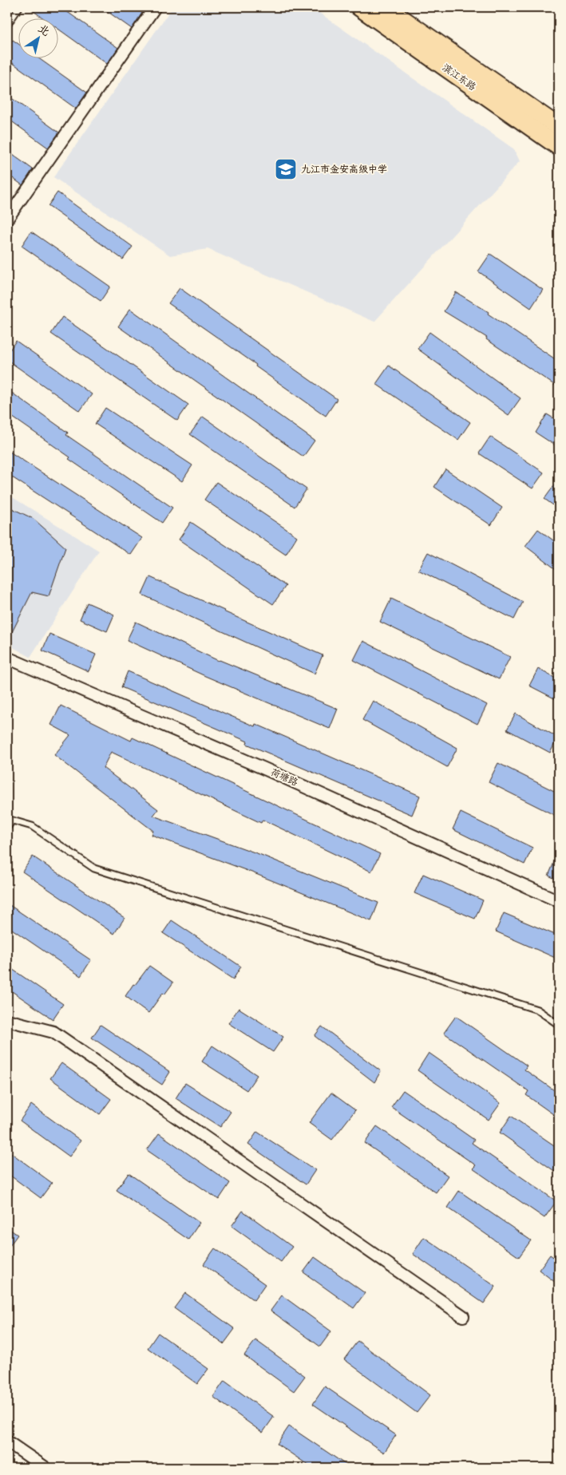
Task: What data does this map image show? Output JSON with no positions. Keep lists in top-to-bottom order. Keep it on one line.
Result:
{"streets":{"main road":["滨江东路"],"street":["荷塘路"]},"places":{"school or university":["九江市金安高级中学"]},"north":"top right"}
